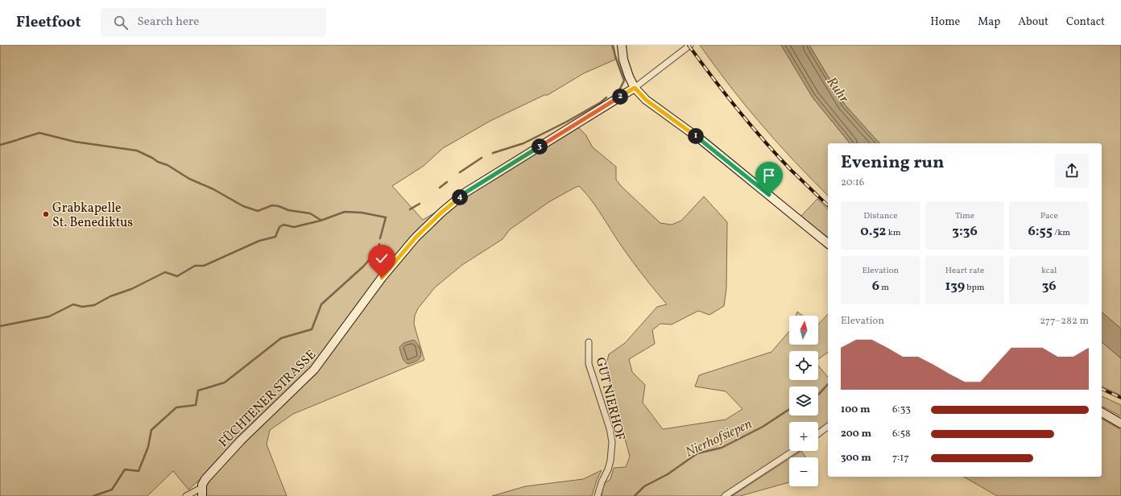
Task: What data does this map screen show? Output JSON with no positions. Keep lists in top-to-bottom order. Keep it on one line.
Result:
{"streets":{"street":["FÜCHTENER STRASSE","GUT NIERHOF"]},"water":["Ruhr","Nierhofsiepen"],"places":["Grabkapelle St. Benediktus"],"north":"top","page":{"header":"Fleetfoot","search":"Search here","nav":["Home","Map","About","Contact"],"pins":["2","1","3","4"],"heading":["Evening run","20:16"],"stats":[["Distance","0.52 km"],["Time","3:36"],["Pace","6:55 /km"],["Elevation","6 m"],["Heart rate","139 bpm"],["kcal","36"]],"chart":["Elevation","277–282 m"],"map_buttons":["+","−"],"list":[{"name":"100 m","note":"6:33"},{"name":"200 m","note":"6:58"},{"name":"300 m","note":"7:17"}]}}
